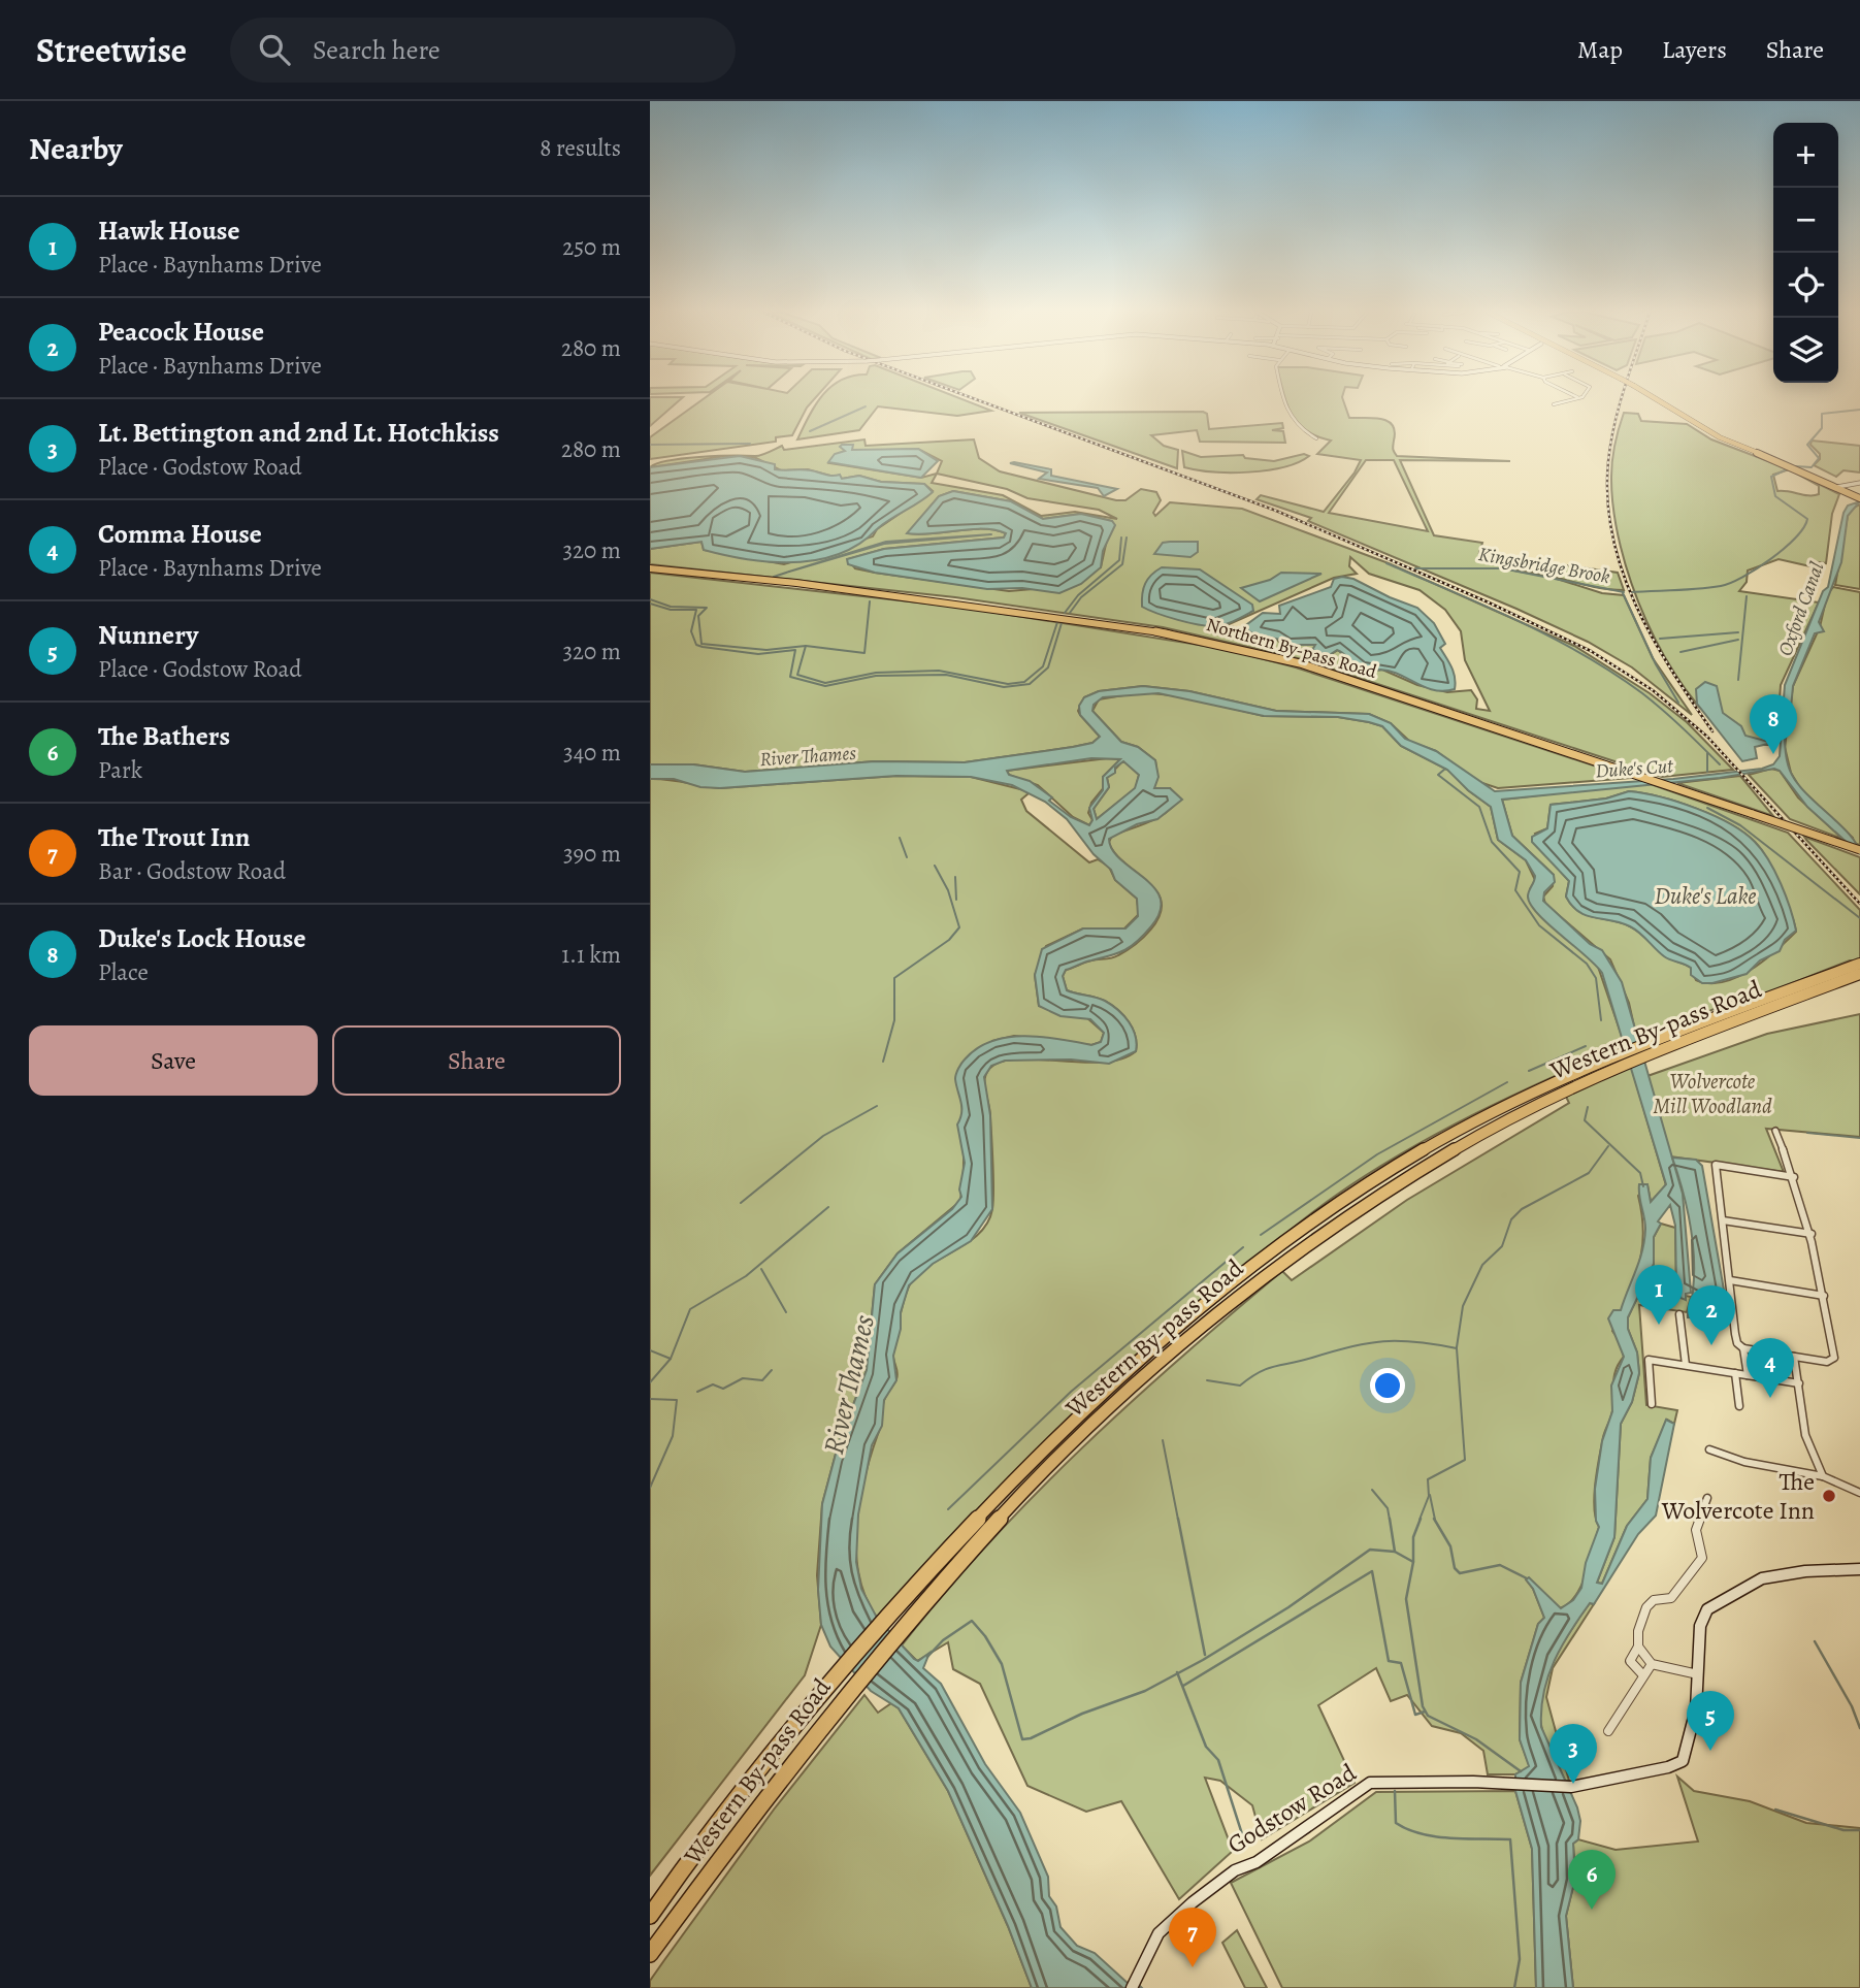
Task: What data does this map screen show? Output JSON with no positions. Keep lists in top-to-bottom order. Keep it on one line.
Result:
{"streets":{"highway":["Northern By-pass Road","Western By-pass Road"],"street":["Godstow Road"]},"water":["Kingsbridge Brook","Oxford Canal","River Thames","Duke's Cut","Duke's Lake"],"parks":["Wolvercote Mill Woodland"],"places":["The Wolvercote Inn"],"page":{"header":"Streetwise","search":"Search here","nav":["Map","Layers","Share"],"heading":["Nearby","8 results"],"map_buttons":["+","−"],"list":[{"mark":"1","name":"Hawk House","note":"Place · Baynhams Drive","value":"250 m"},{"mark":"2","name":"Peacock House","note":"Place · Baynhams Drive","value":"280 m"},{"mark":"3","name":"Lt. Bettington and 2nd Lt. Hotchkiss","note":"Place · Godstow Road","value":"280 m"},{"mark":"4","name":"Comma House","note":"Place · Baynhams Drive","value":"320 m"},{"mark":"5","name":"Nunnery","note":"Place · Godstow Road","value":"320 m"},{"mark":"6","name":"The Bathers","note":"Park","value":"340 m"},{"mark":"7","name":"The Trout Inn","note":"Bar · Godstow Road","value":"390 m"},{"mark":"8","name":"Duke's Lock House","note":"Place","value":"1.1 km"}],"pins":["8","1","2","4","5","3","6","7"],"buttons":["Save","Share"]}}
